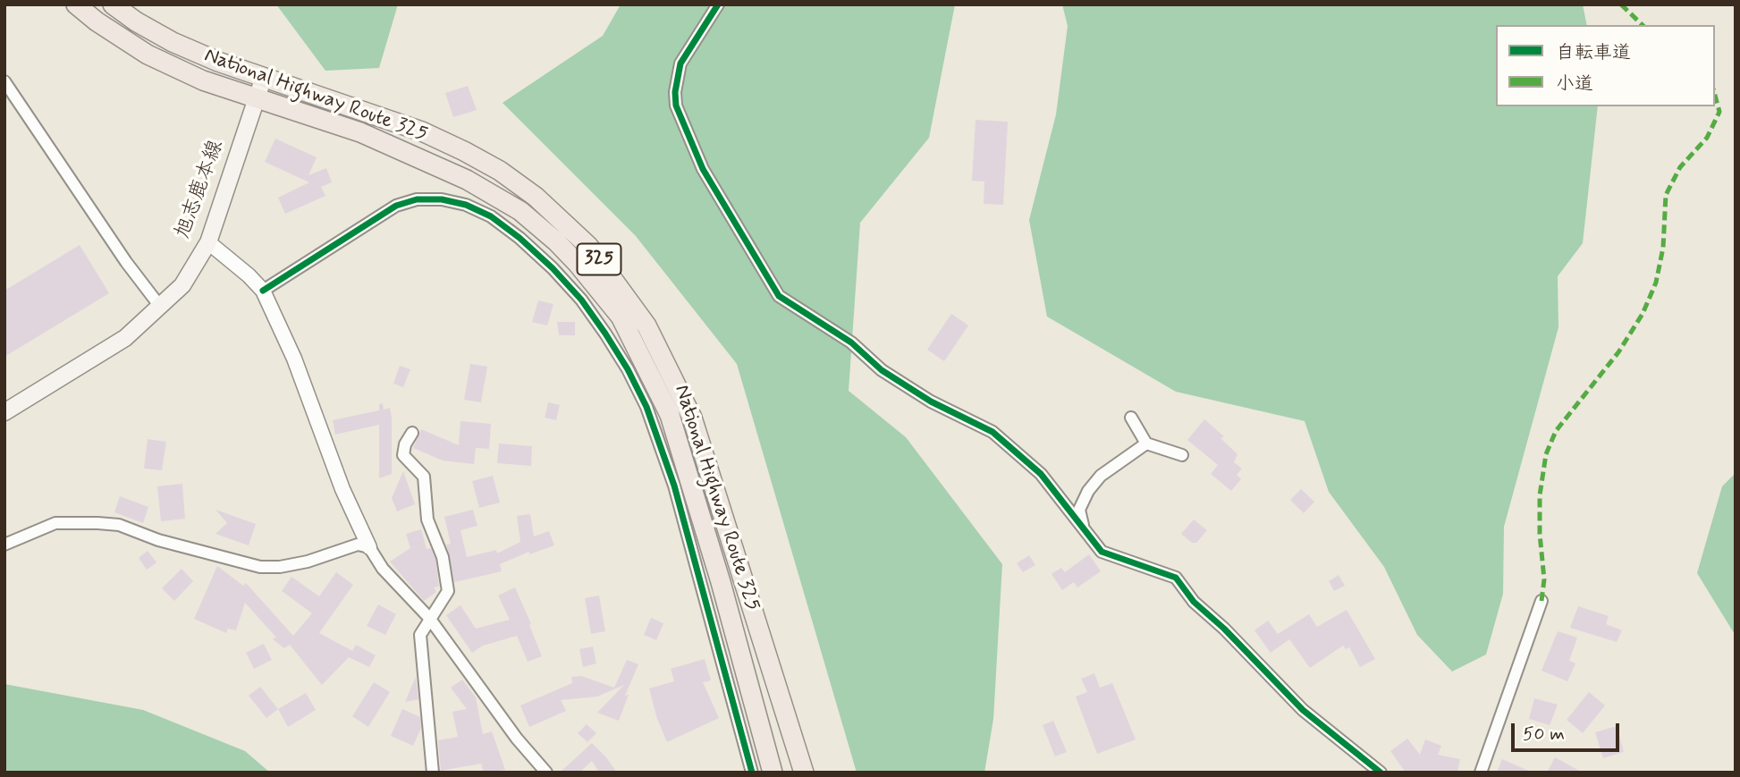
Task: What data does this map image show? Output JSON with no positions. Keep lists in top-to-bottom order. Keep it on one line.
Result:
{"streets":{"highway":["National Highway Route 325","325"],"main road":["旭志鹿本線"]},"crossings":[["National Highway Route 325","旭志鹿本線"]],"legend":["自転車道","小道"],"scale_bar":"50 m"}
